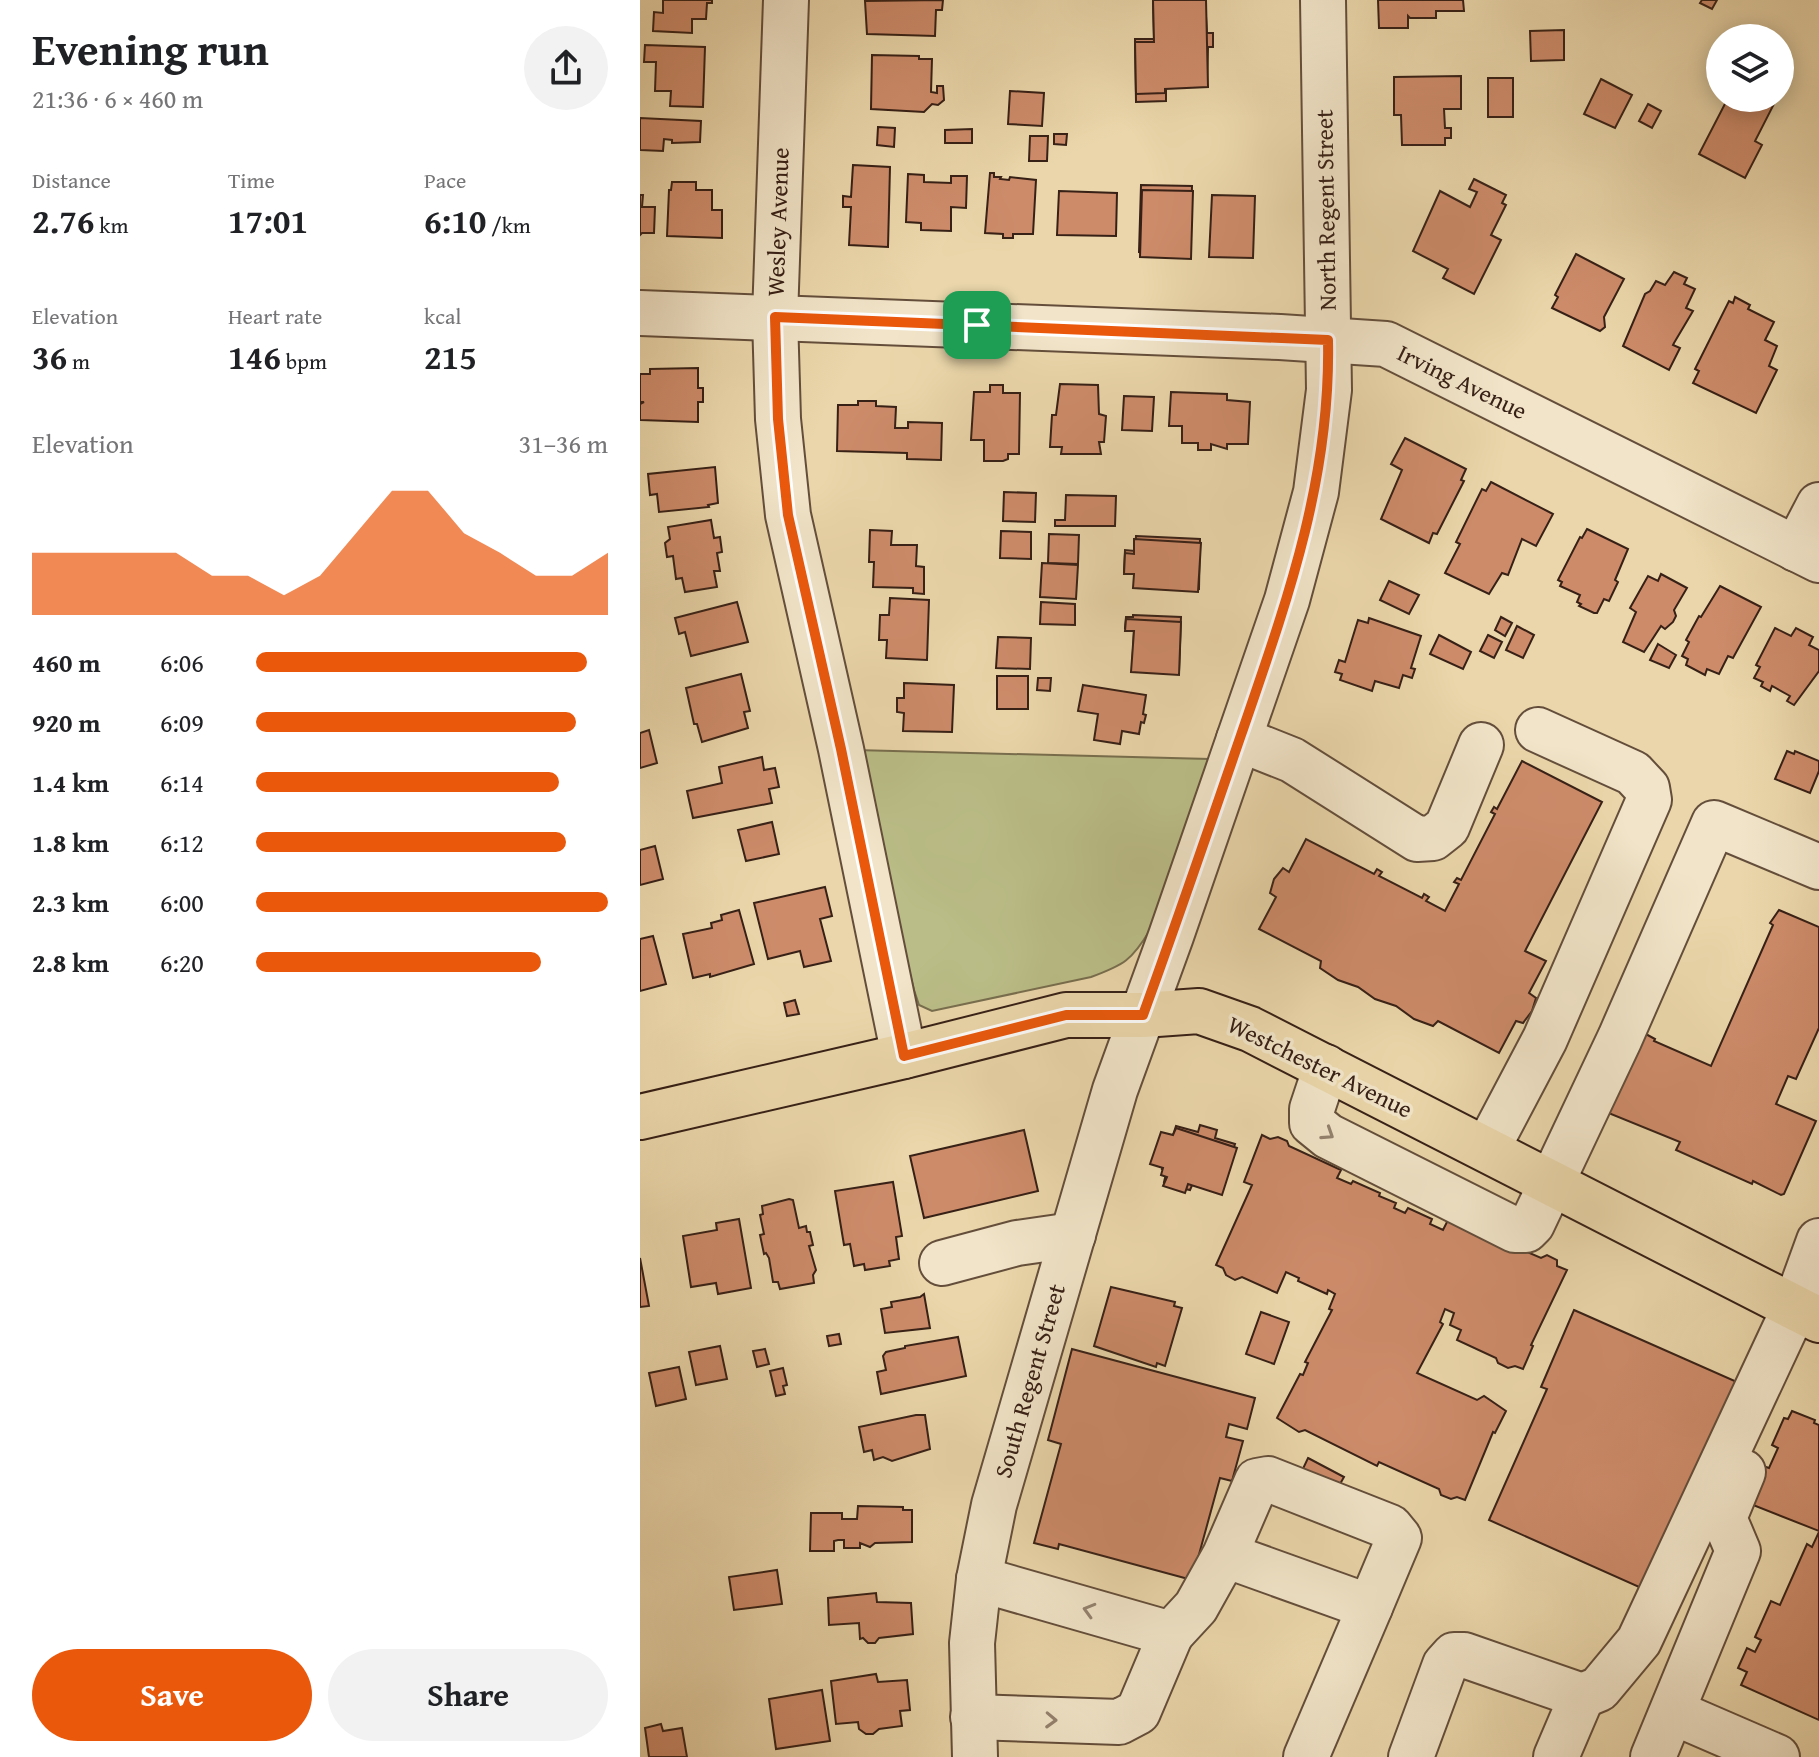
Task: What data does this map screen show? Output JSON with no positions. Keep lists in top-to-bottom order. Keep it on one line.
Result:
{"streets":{"main road":["Westchester Avenue"],"street":["North Regent Street","Wesley Avenue","Irving Avenue","South Regent Street"]},"crossings":[["North Regent Street","Irving Avenue"],["North Regent Street","Westchester Avenue"],["North Regent Street","South Regent Street"],["Wesley Avenue","Irving Avenue"],["Wesley Avenue","Westchester Avenue"],["Westchester Avenue","South Regent Street"]],"page":{"heading":["Evening run","21:36 · 6 × 460 m"],"stats":[["Distance","2.76 km"],["Time","17:01"],["Pace","6:10 /km"],["Elevation","36 m"],["Heart rate","146 bpm"],["kcal","215"]],"chart":["Elevation","31–36 m"],"list":[{"name":"460 m","note":"6:06"},{"name":"920 m","note":"6:09"},{"name":"1.4 km","note":"6:14"},{"name":"1.8 km","note":"6:12"},{"name":"2.3 km","note":"6:00"},{"name":"2.8 km","note":"6:20"}],"buttons":["Save","Share"]}}
